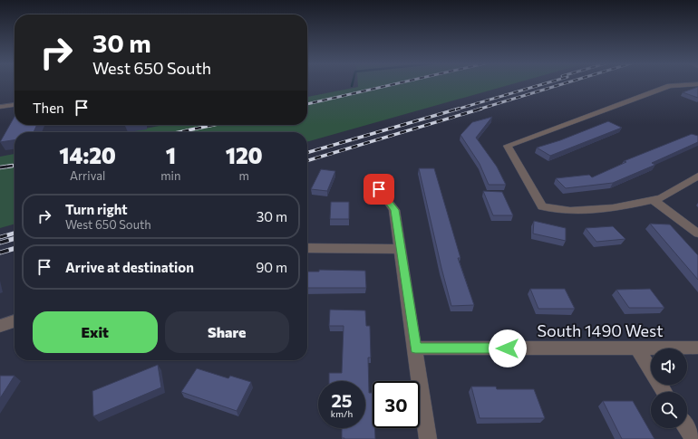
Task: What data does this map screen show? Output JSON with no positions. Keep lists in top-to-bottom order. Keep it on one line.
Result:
{"streets":{"street":["South 1490 West"]},"page":{"turn":["30 m","West 650 South"],"then":"Then","eta":["14:20","Arrival","1","min","120","m"],"list":[{"name":"Turn right","note":"West 650 South","value":"30 m"},{"name":"Arrive at destination","value":"90 m"}],"buttons":["Exit","Share"],"speed":"25 km/h","limit":"30"}}
